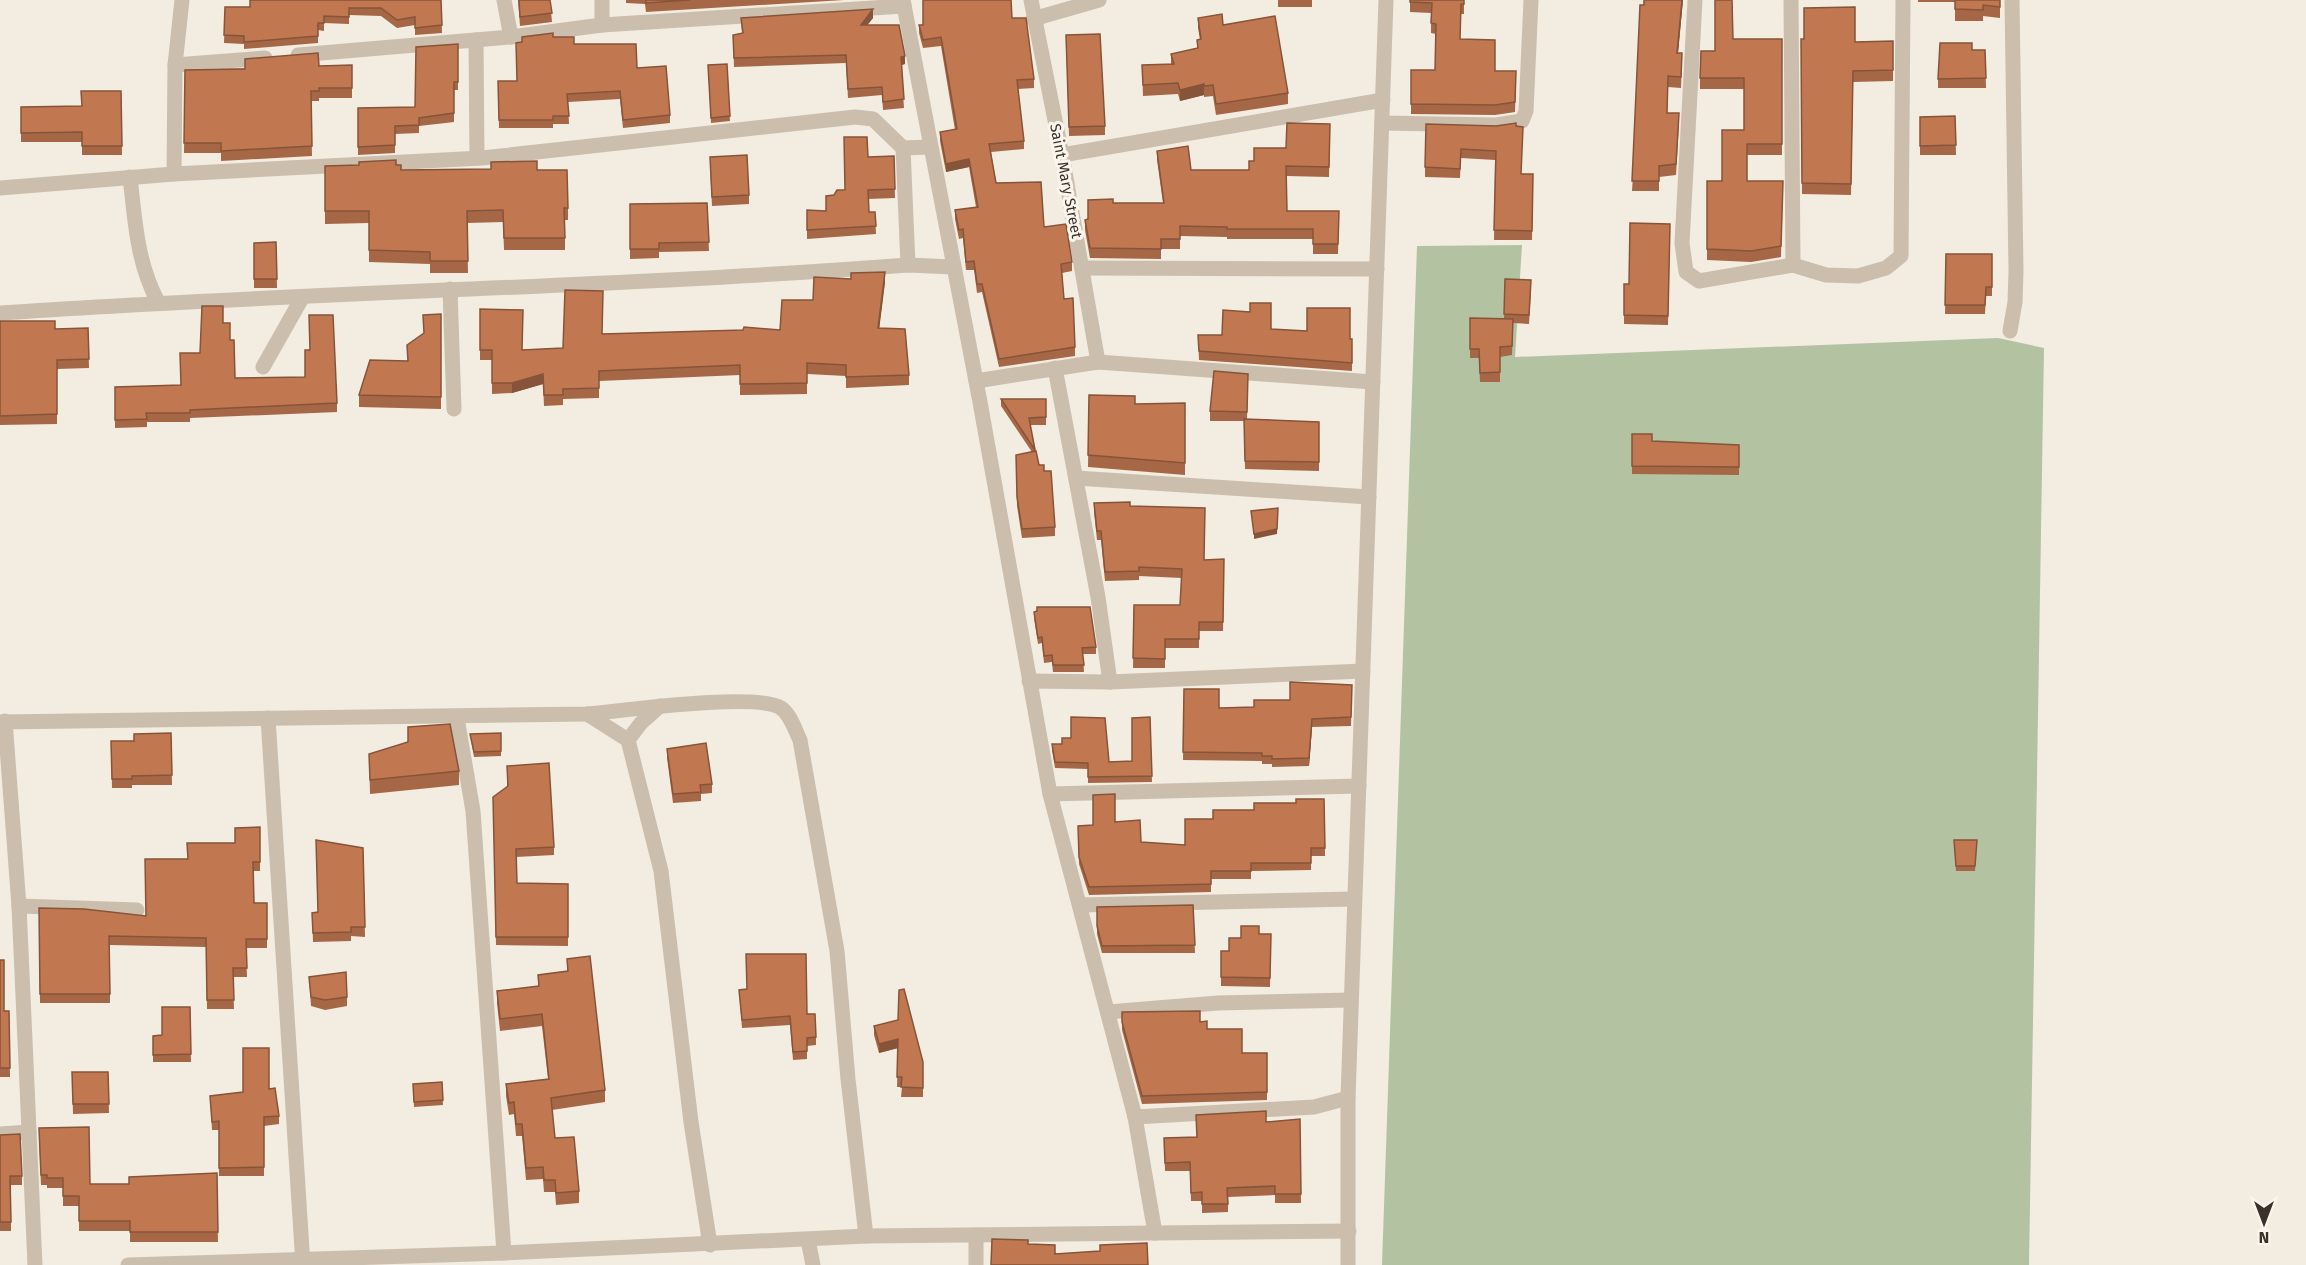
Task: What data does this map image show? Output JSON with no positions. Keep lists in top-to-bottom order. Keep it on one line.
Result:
{"streets":{"street":["Saint Mary Street"]},"north":"bottom"}
